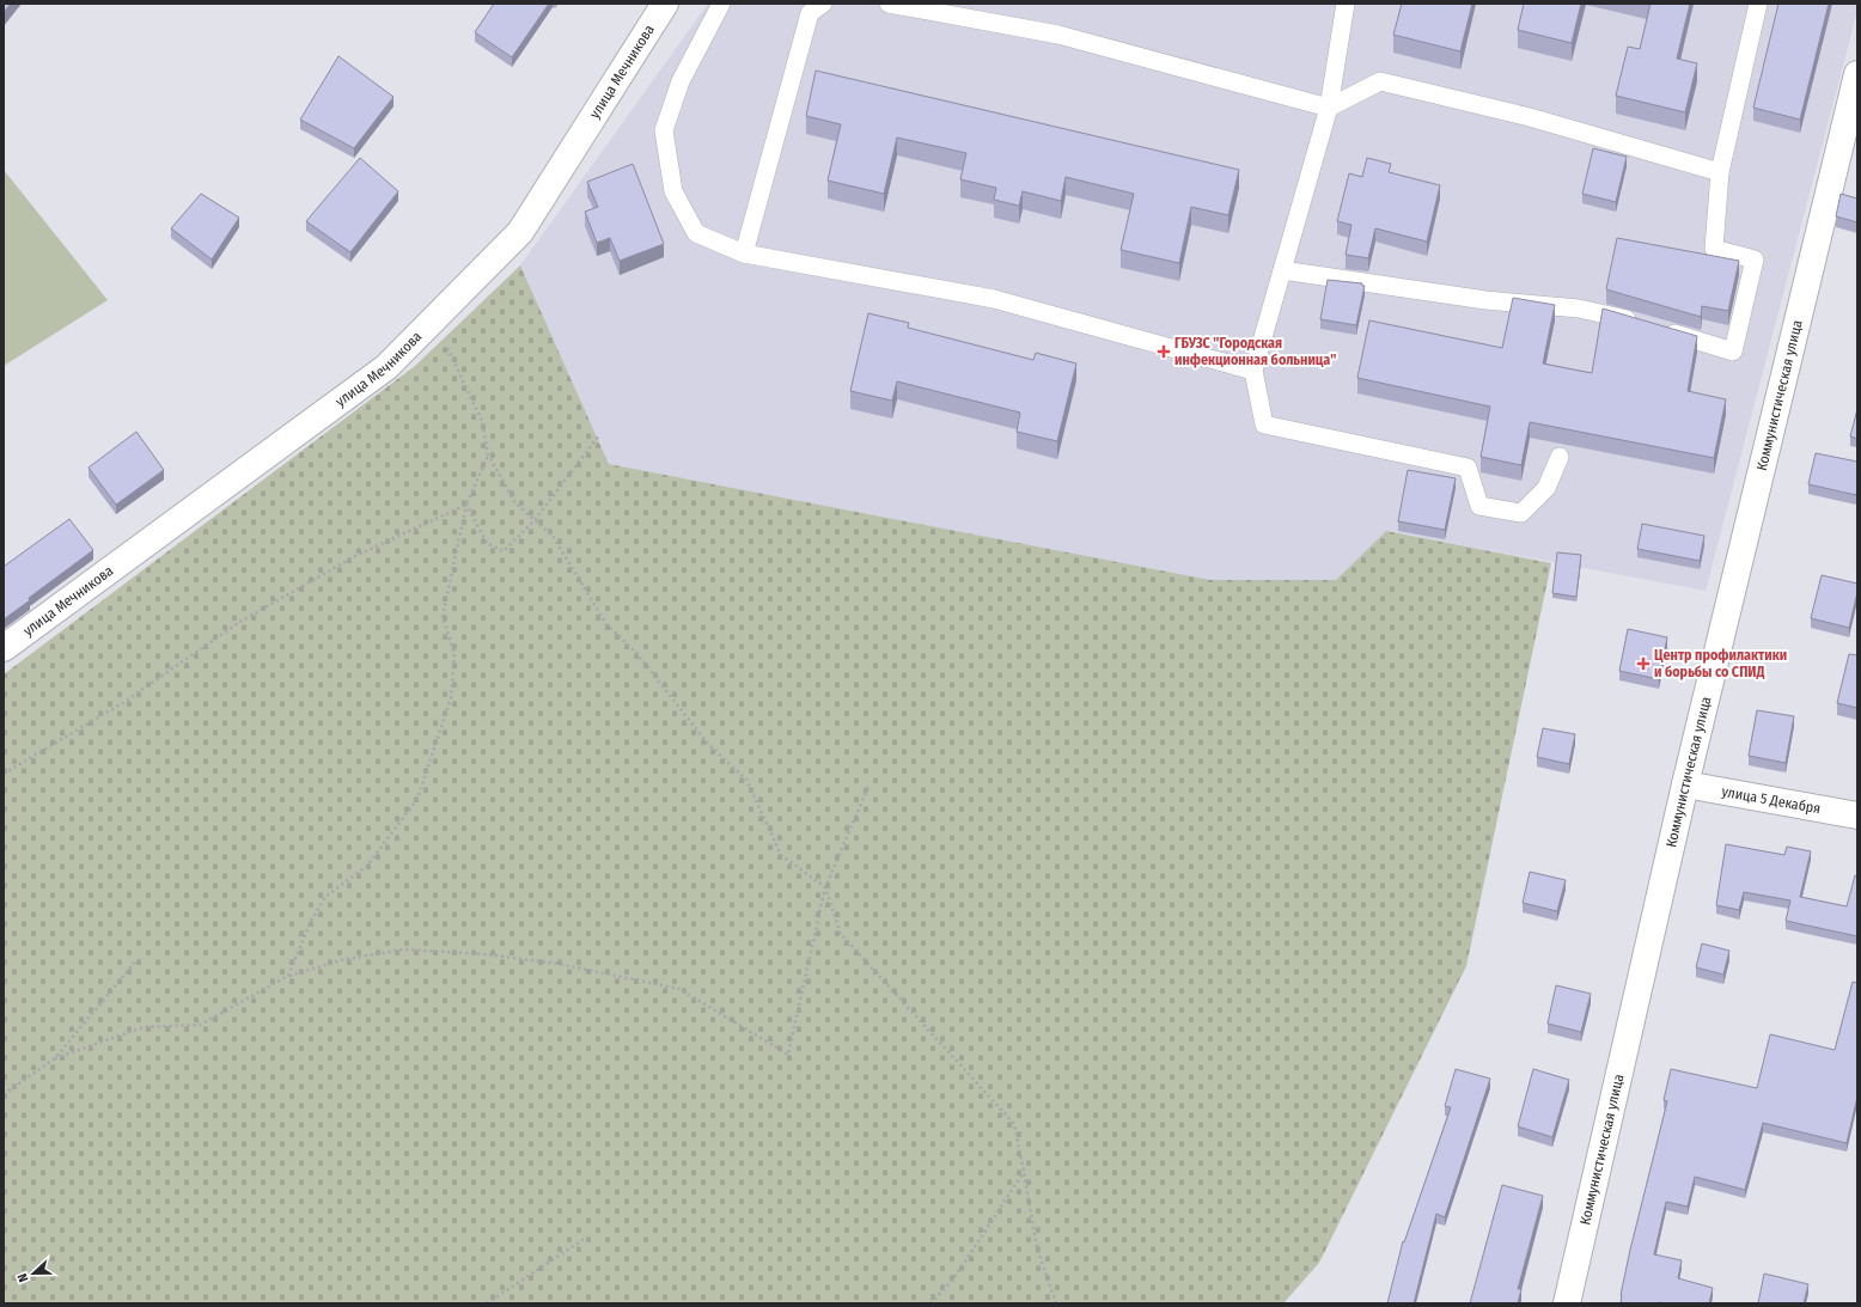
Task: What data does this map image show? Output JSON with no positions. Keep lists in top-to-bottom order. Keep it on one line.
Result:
{"streets":{"street":["улица Мечникова","Коммунистическая улица","улица 5 Декабря"]},"crossings":[["Коммунистическая улица","улица 5 Декабря"]],"places":{"health":["ГБУЗС \"Городская инфекционная больница\"","Центр профилактики и борьбы со СПИД"]},"north":"left"}
